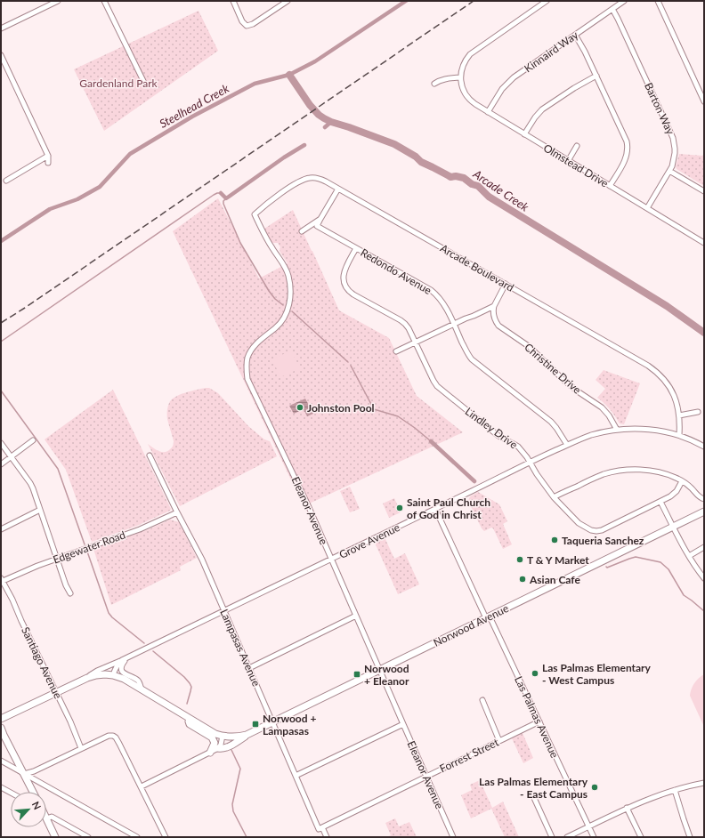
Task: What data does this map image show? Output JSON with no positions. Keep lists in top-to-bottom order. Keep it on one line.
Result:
{"streets":{"main road":["Grove Avenue","Norwood Avenue"],"street":["Kinnaird Way","Barton Way","Olmstead Drive","Arcade Boulevard","Redondo Avenue","Christine Drive","Lindley Drive","Eleanor Avenue","Edgewater Road","Lampasas Avenue","Santiago Avenue","Las Palmas Avenue","Forrest Street"]},"crossings":[["Kinnaird Way","Barton Way"],["Kinnaird Way","Olmstead Drive"],["Barton Way","Olmstead Drive"],["Arcade Boulevard","Eleanor Avenue"],["Arcade Boulevard","Grove Avenue"],["Redondo Avenue","Lindley Drive"],["Redondo Avenue","Grove Avenue"],["Christine Drive","Grove Avenue"],["Lindley Drive","Grove Avenue"],["Eleanor Avenue","Grove Avenue"],["Eleanor Avenue","Norwood Avenue"],["Eleanor Avenue","Forrest Street"],["Grove Avenue","Lampasas Avenue"],["Grove Avenue","Santiago Avenue"],["Grove Avenue","Las Palmas Avenue"],["Edgewater Road","Lampasas Avenue"],["Edgewater Road","Santiago Avenue"],["Norwood Avenue","Lampasas Avenue"],["Norwood Avenue","Las Palmas Avenue"],["Lampasas Avenue","Forrest Street"],["Las Palmas Avenue","Forrest Street"]],"water":["Steelhead Creek","Arcade Creek"],"parks":["Gardenland Park"],"places":{"other":["Johnston Pool","Saint Paul Church of God in Christ","Taqueria Sanchez","T & Y Market","Asian Cafe","Las Palmas Elementary - West Campus","Las Palmas Elementary - East Campus"],"transit":["Norwood + Eleanor","Norwood + Lampasas"]},"north":"top right"}
